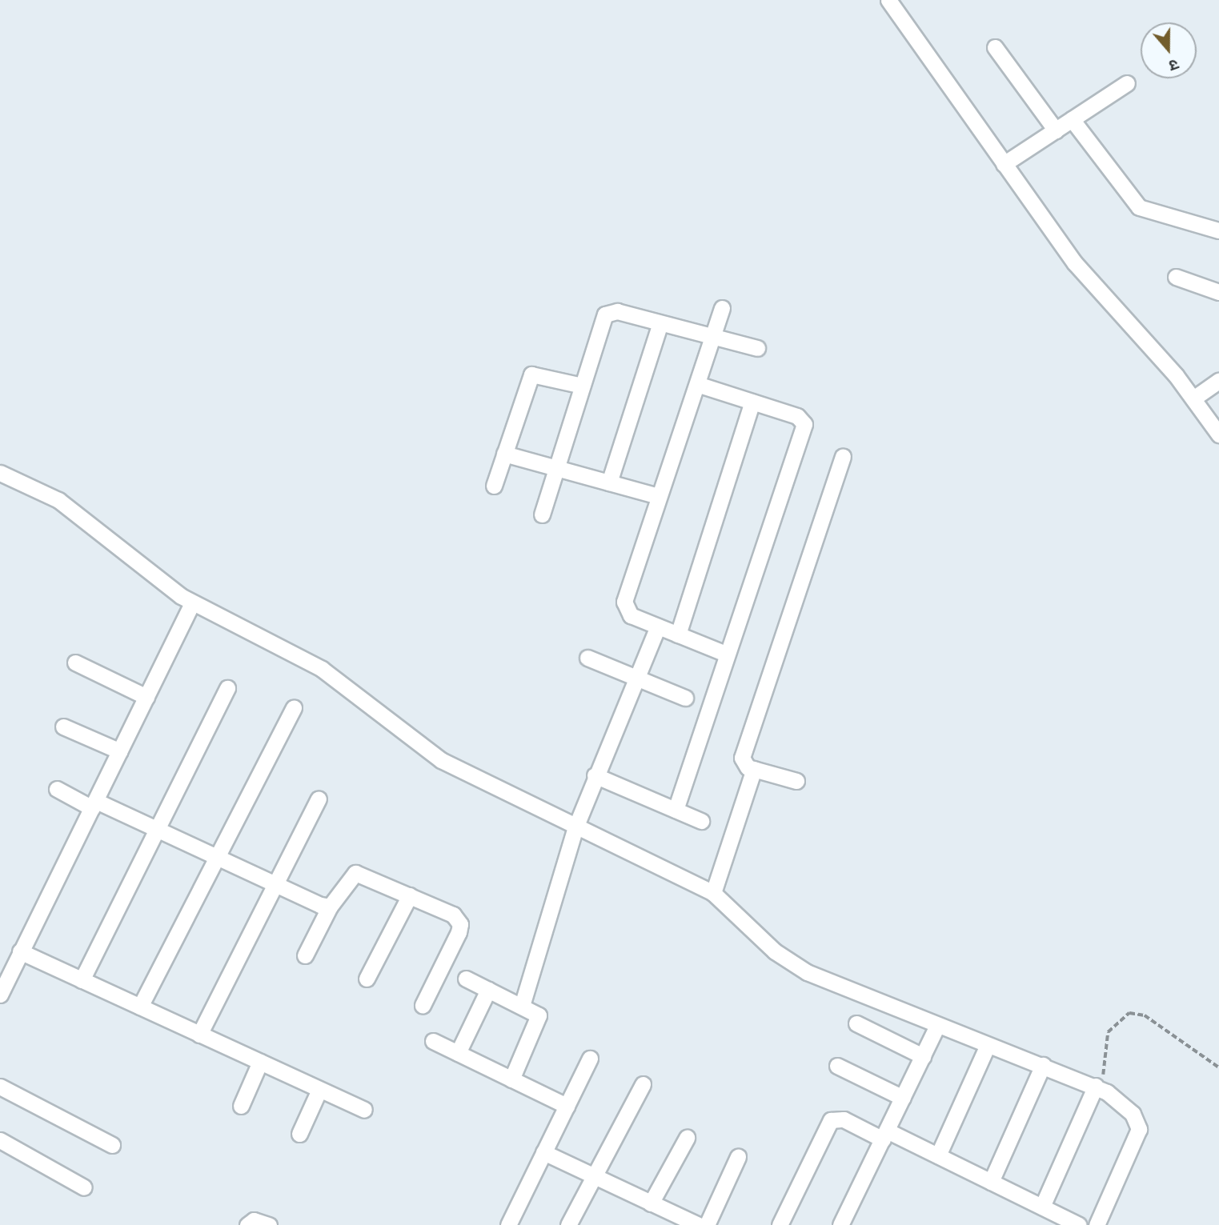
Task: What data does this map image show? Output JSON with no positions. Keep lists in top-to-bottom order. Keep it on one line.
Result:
{"north":"bottom"}
